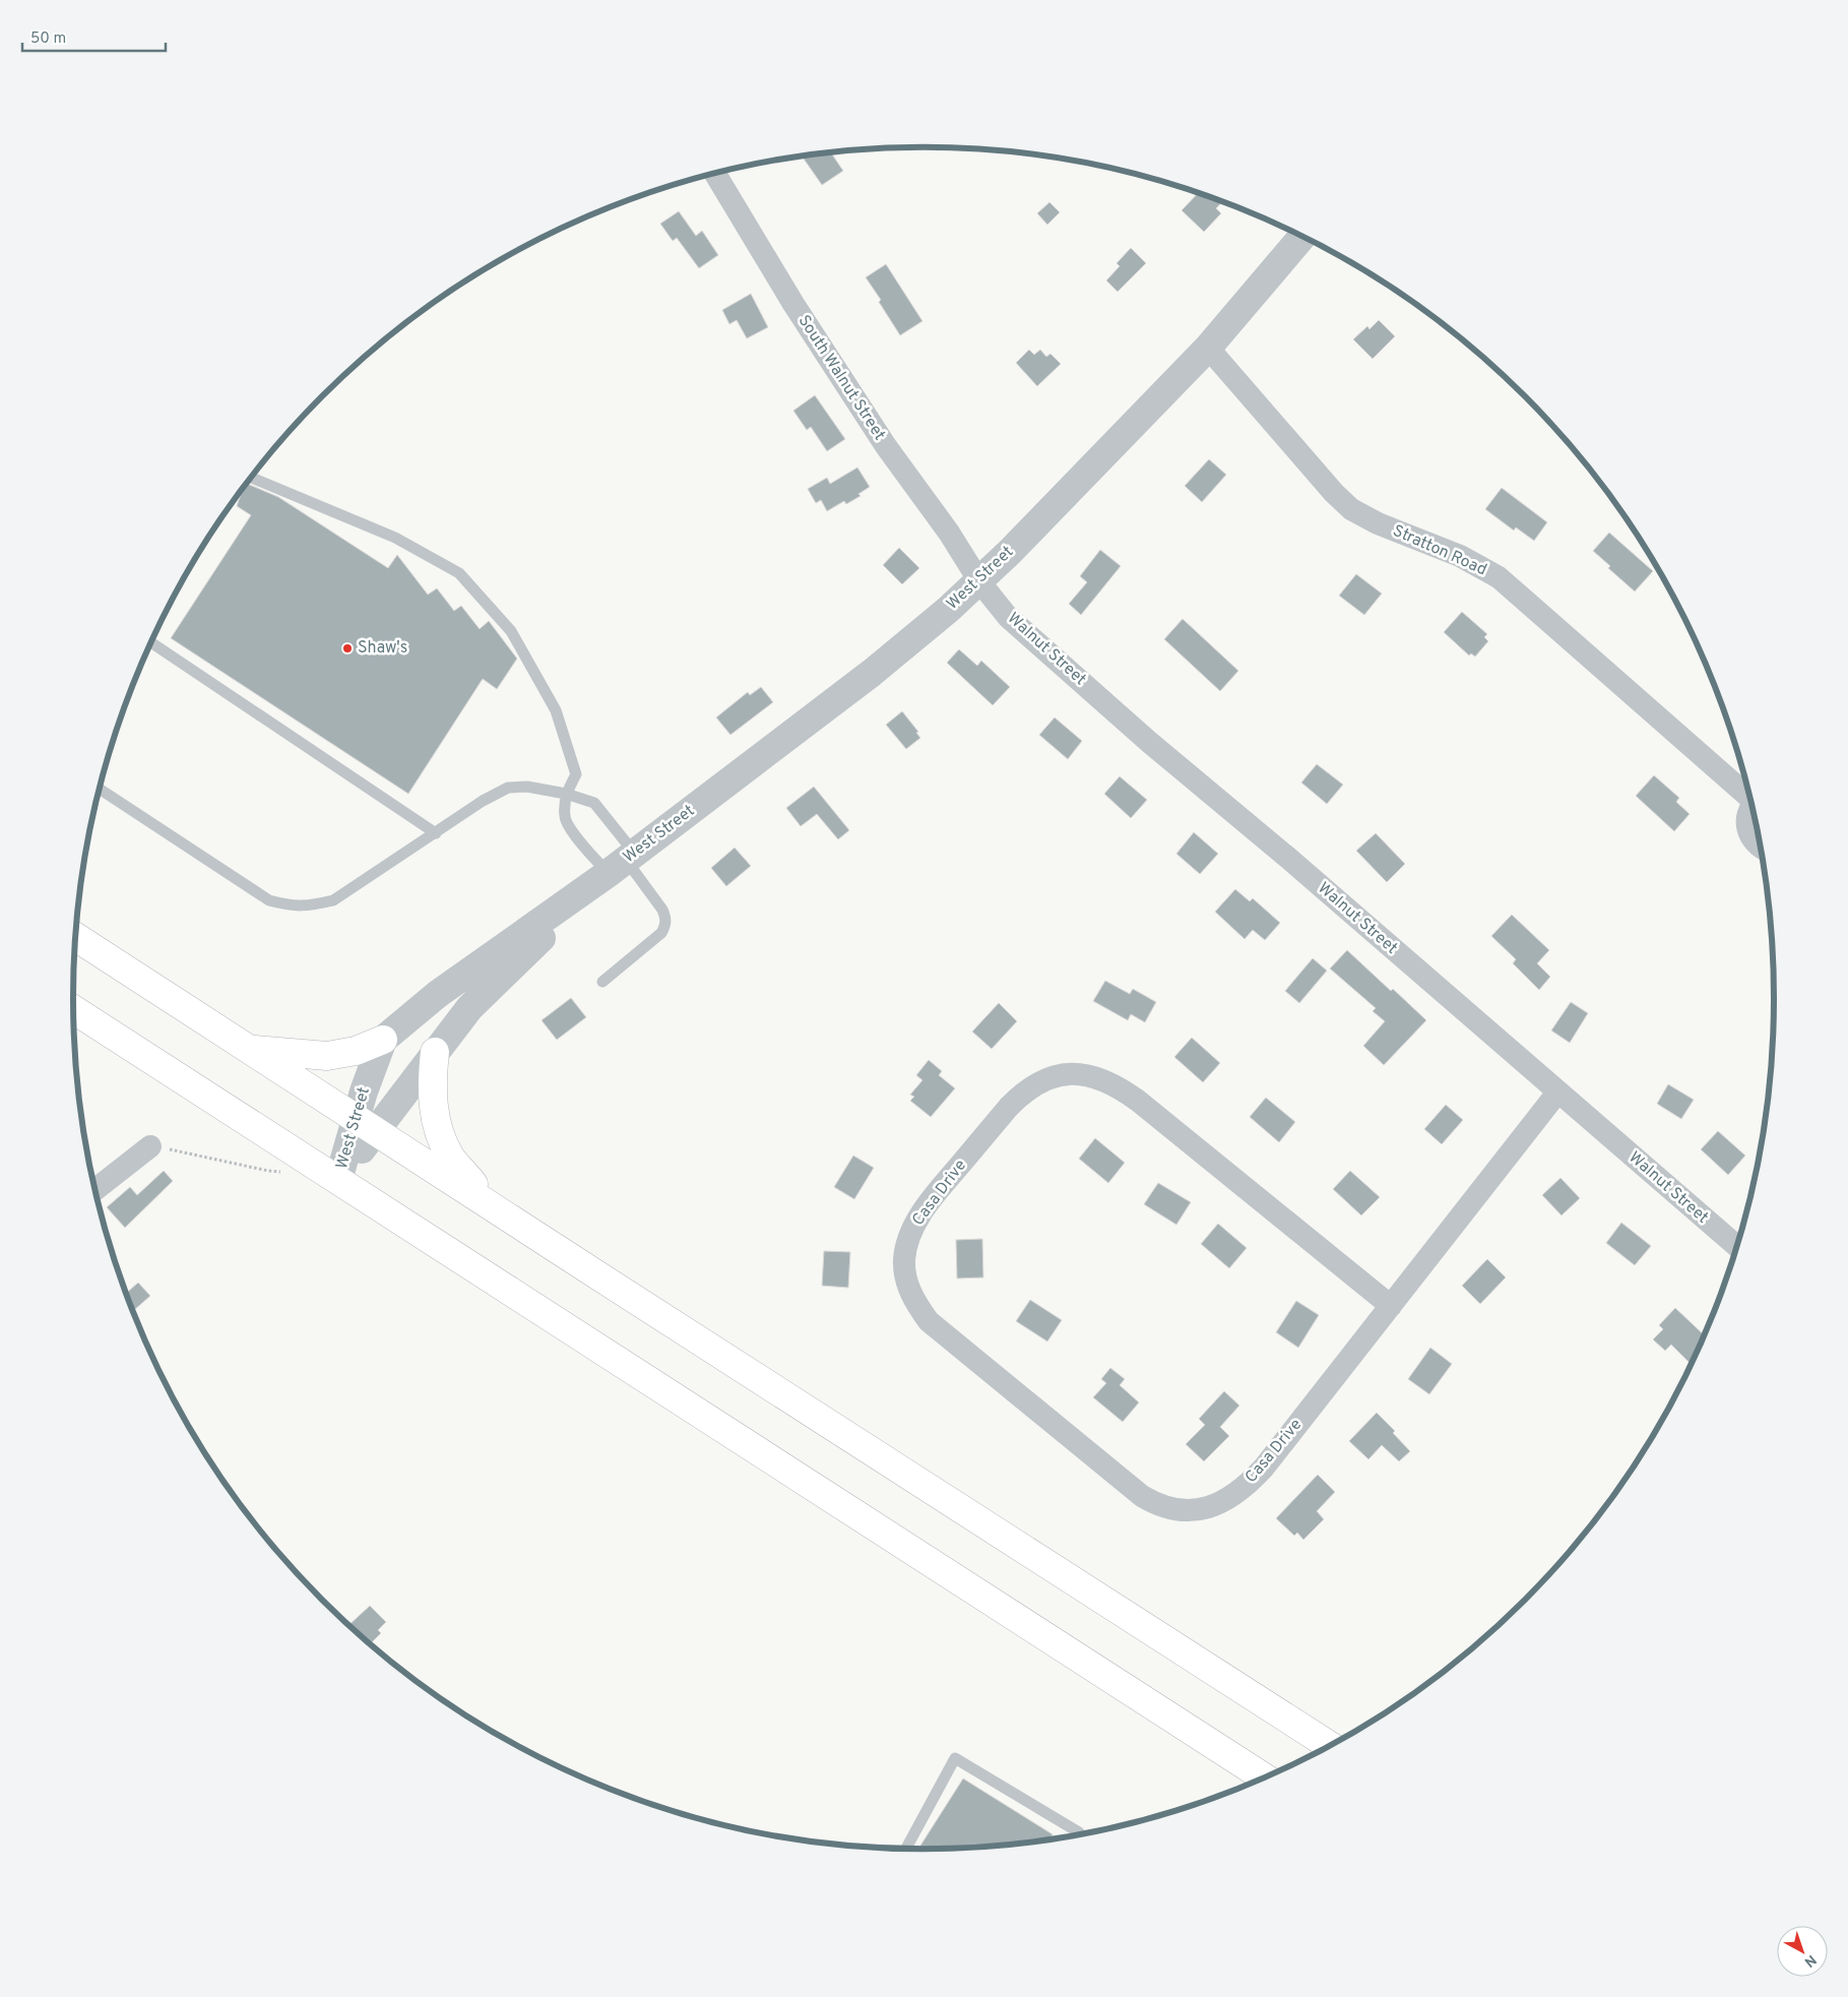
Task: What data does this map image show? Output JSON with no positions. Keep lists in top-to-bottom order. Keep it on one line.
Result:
{"streets":{"street":["South Walnut Street","Stratton Road","West Street","Walnut Street","Casa Drive"]},"crossings":[["South Walnut Street","West Street"],["South Walnut Street","Walnut Street"],["Stratton Road","West Street"],["West Street","Walnut Street"],["Walnut Street","Casa Drive"]],"places":["Shaw's"],"scale_bar":"50 m","north":"bottom right"}
